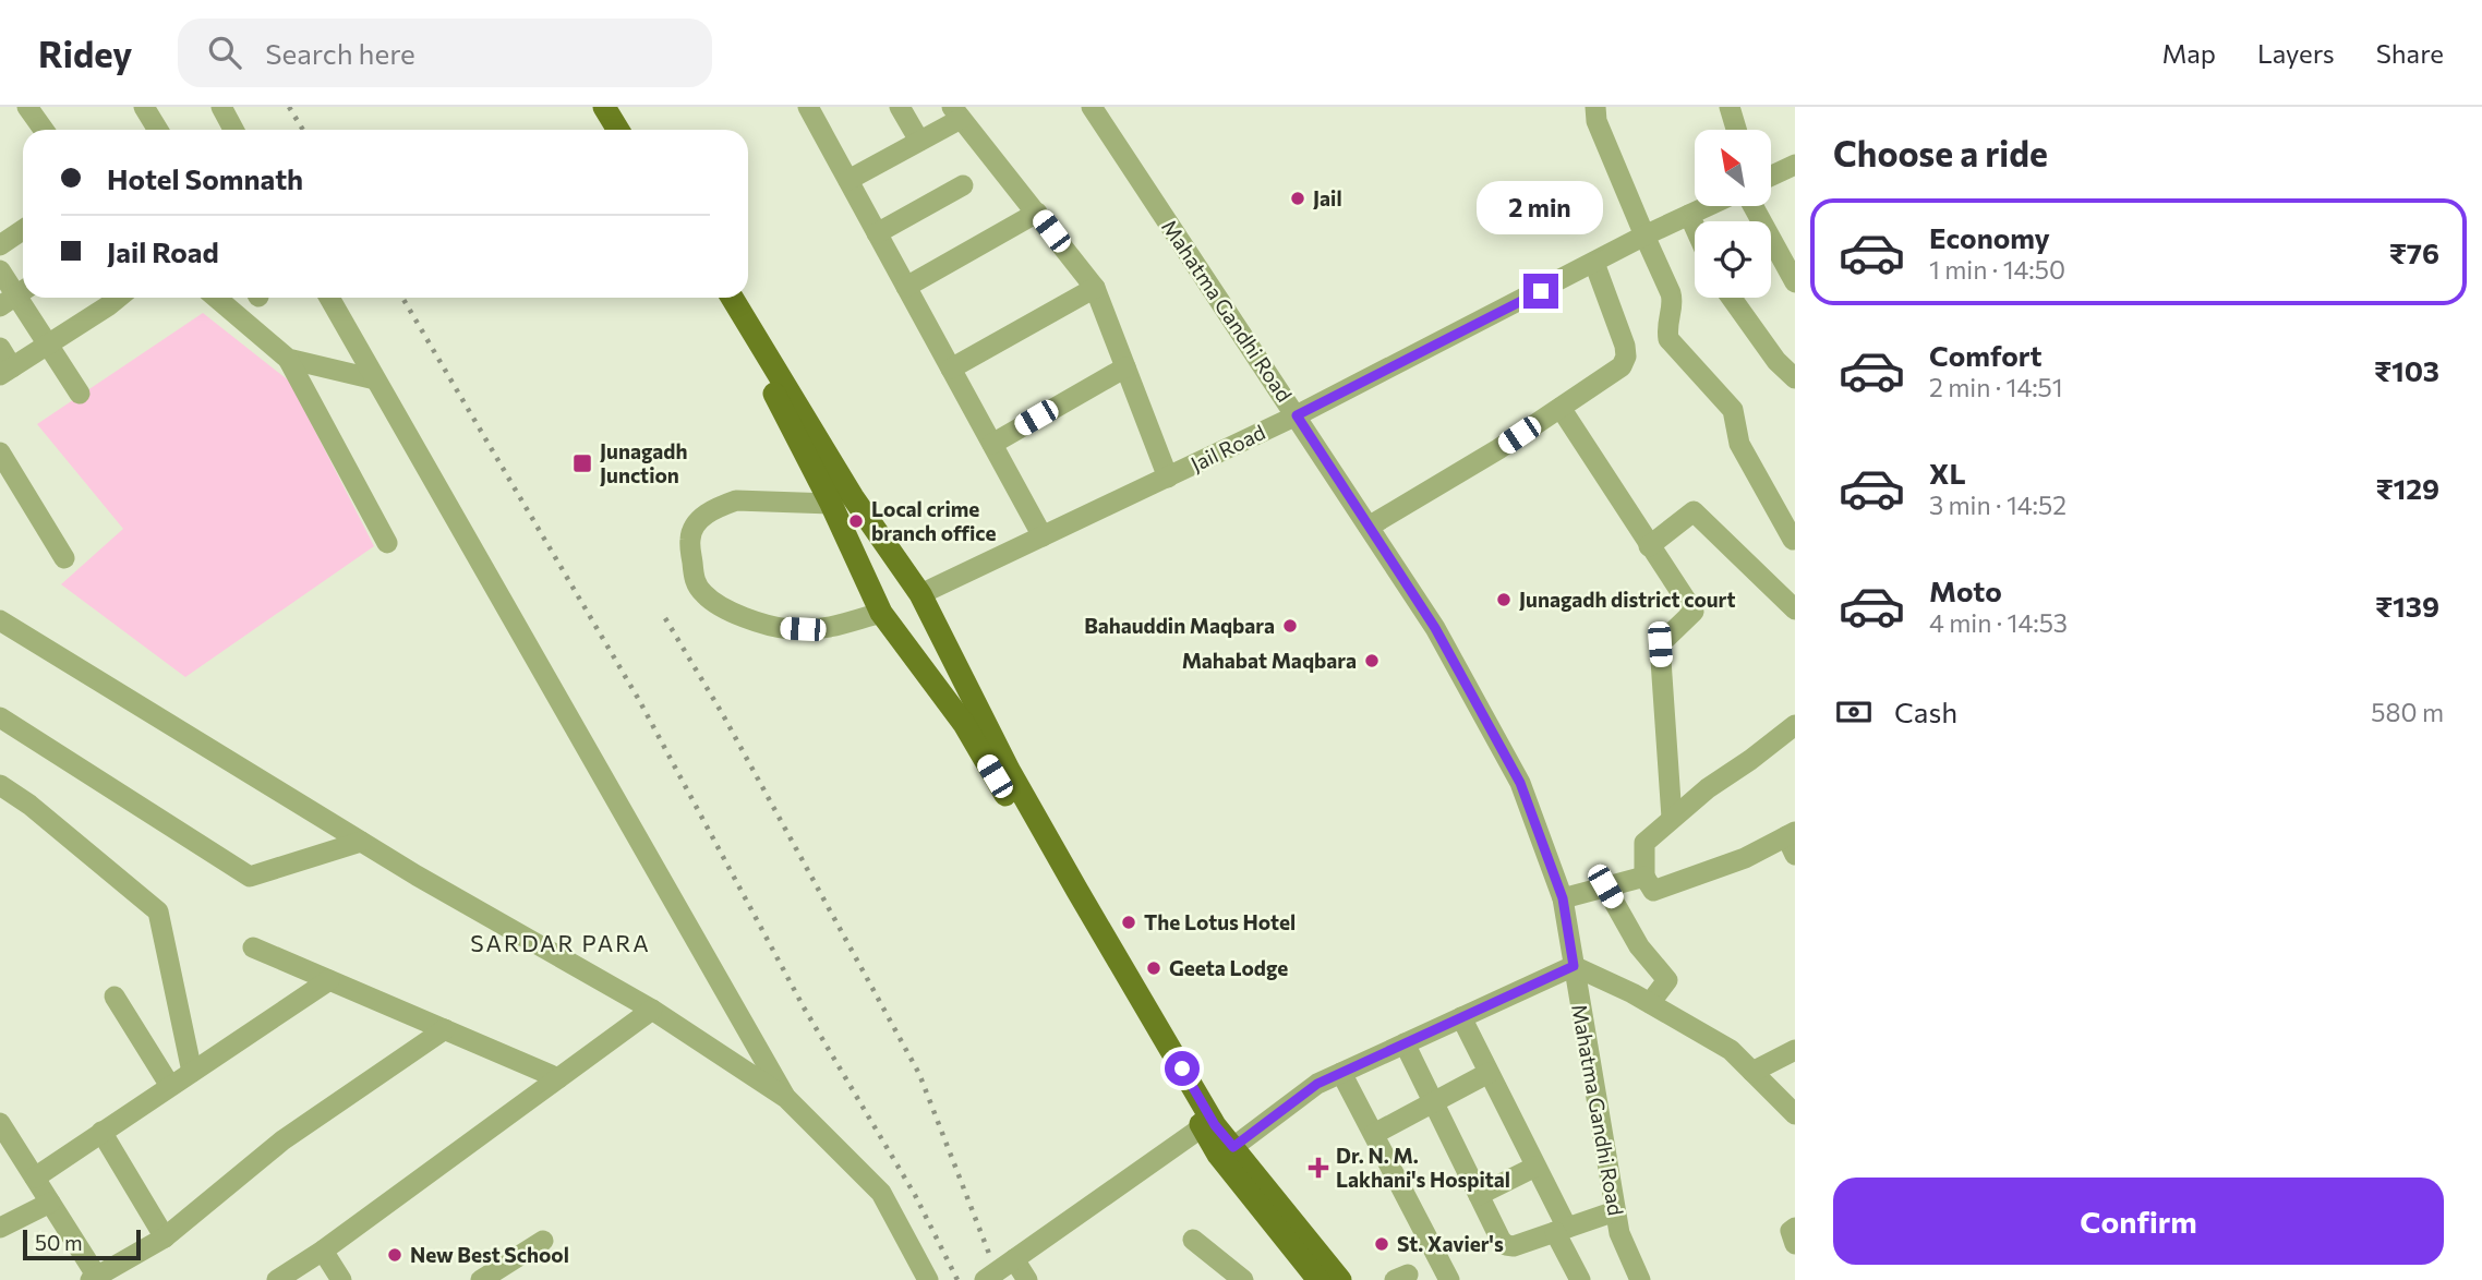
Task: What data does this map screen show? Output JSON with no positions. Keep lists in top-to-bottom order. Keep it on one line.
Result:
{"streets":{"street":["Mahatma Gandhi Road","Jail Road"]},"crossings":[["Mahatma Gandhi Road","Jail Road"]],"districts":["SARDAR PARA"],"places":{"other":["Jail","Local crime branch office","Junagadh district court","Bahauddin Maqbara","Mahabat Maqbara","The Lotus Hotel","Geeta Lodge","St. Xavier's","New Best School"],"transit":["Junagadh Junction"],"health":["Dr. N. M. Lakhani's Hospital"]},"scale_bar":"50 m","north":"top left","page":{"header":"Ridey","search":"Search here","nav":["Map","Layers","Share"],"heading":"Choose a ride","banner":["Hotel Somnath","Jail Road"],"bubble":"2 min","list":[{"name":"Economy","note":"1 min · 14:50","value":"₹76"},{"name":"Comfort","note":"2 min · 14:51","value":"₹103"},{"name":"XL","note":"3 min · 14:52","value":"₹129"},{"name":"Moto","note":"4 min · 14:53","value":"₹139"}],"pay":["Cash","580 m"],"buttons":"Confirm","scale":"50 m"}}
